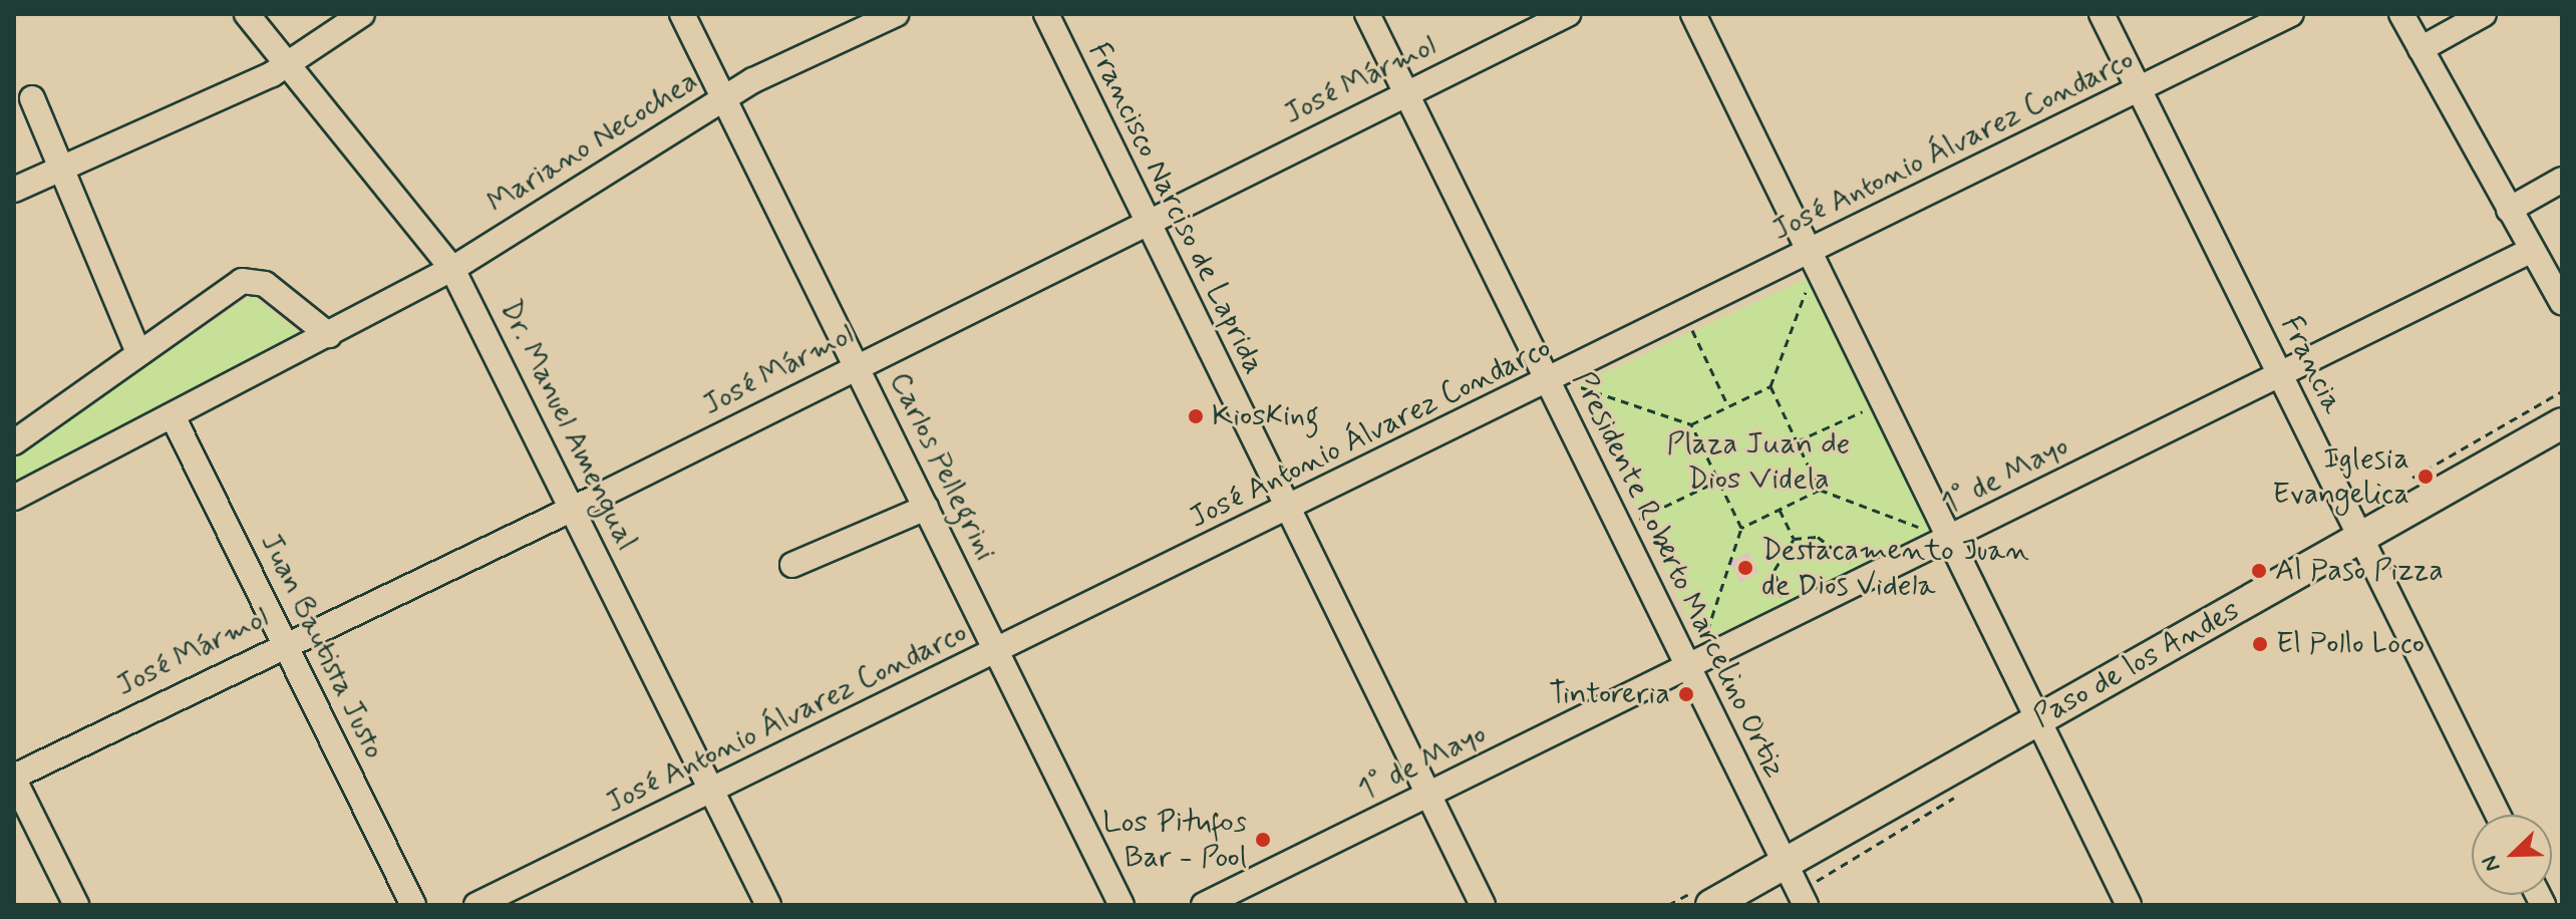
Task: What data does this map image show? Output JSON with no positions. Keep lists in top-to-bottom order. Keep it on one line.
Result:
{"streets":{"main road":["Paso de los Andes"],"street":["José Mármol","Mariano Necochea","José Antonio Álvarez Condarco","Francisco Narciso de Laprida","Francia","Dr. Manuel Amengual","Carlos Pellegrini","1° de Mayo","Presidente Roberto Marcelino Ortiz","Juan Bautista Justo"]},"crossings":[["José Mármol","Francisco Narciso de Laprida"],["José Mármol","Dr. Manuel Amengual"],["José Mármol","Carlos Pellegrini"],["José Mármol","Presidente Roberto Marcelino Ortiz"],["José Mármol","Juan Bautista Justo"],["Mariano Necochea","Dr. Manuel Amengual"],["Mariano Necochea","Carlos Pellegrini"],["Mariano Necochea","Juan Bautista Justo"],["José Antonio Álvarez Condarco","Francisco Narciso de Laprida"],["José Antonio Álvarez Condarco","Francia"],["José Antonio Álvarez Condarco","Dr. Manuel Amengual"],["José Antonio Álvarez Condarco","Carlos Pellegrini"],["José Antonio Álvarez Condarco","Presidente Roberto Marcelino Ortiz"],["Francisco Narciso de Laprida","1° de Mayo"],["Francia","1° de Mayo"],["Francia","Paso de los Andes"],["1° de Mayo","Presidente Roberto Marcelino Ortiz"],["Presidente Roberto Marcelino Ortiz","Paso de los Andes"]],"parks":["Plaza Juan de Dios Videla"],"places":["KiosKing","Iglesia Evangelica","Destacamento Juan de Dios Videla","Al Paso Pizza","El Pollo Loco","Tintoreria","Los Pitufos Bar - Pool"],"north":"bottom left"}
